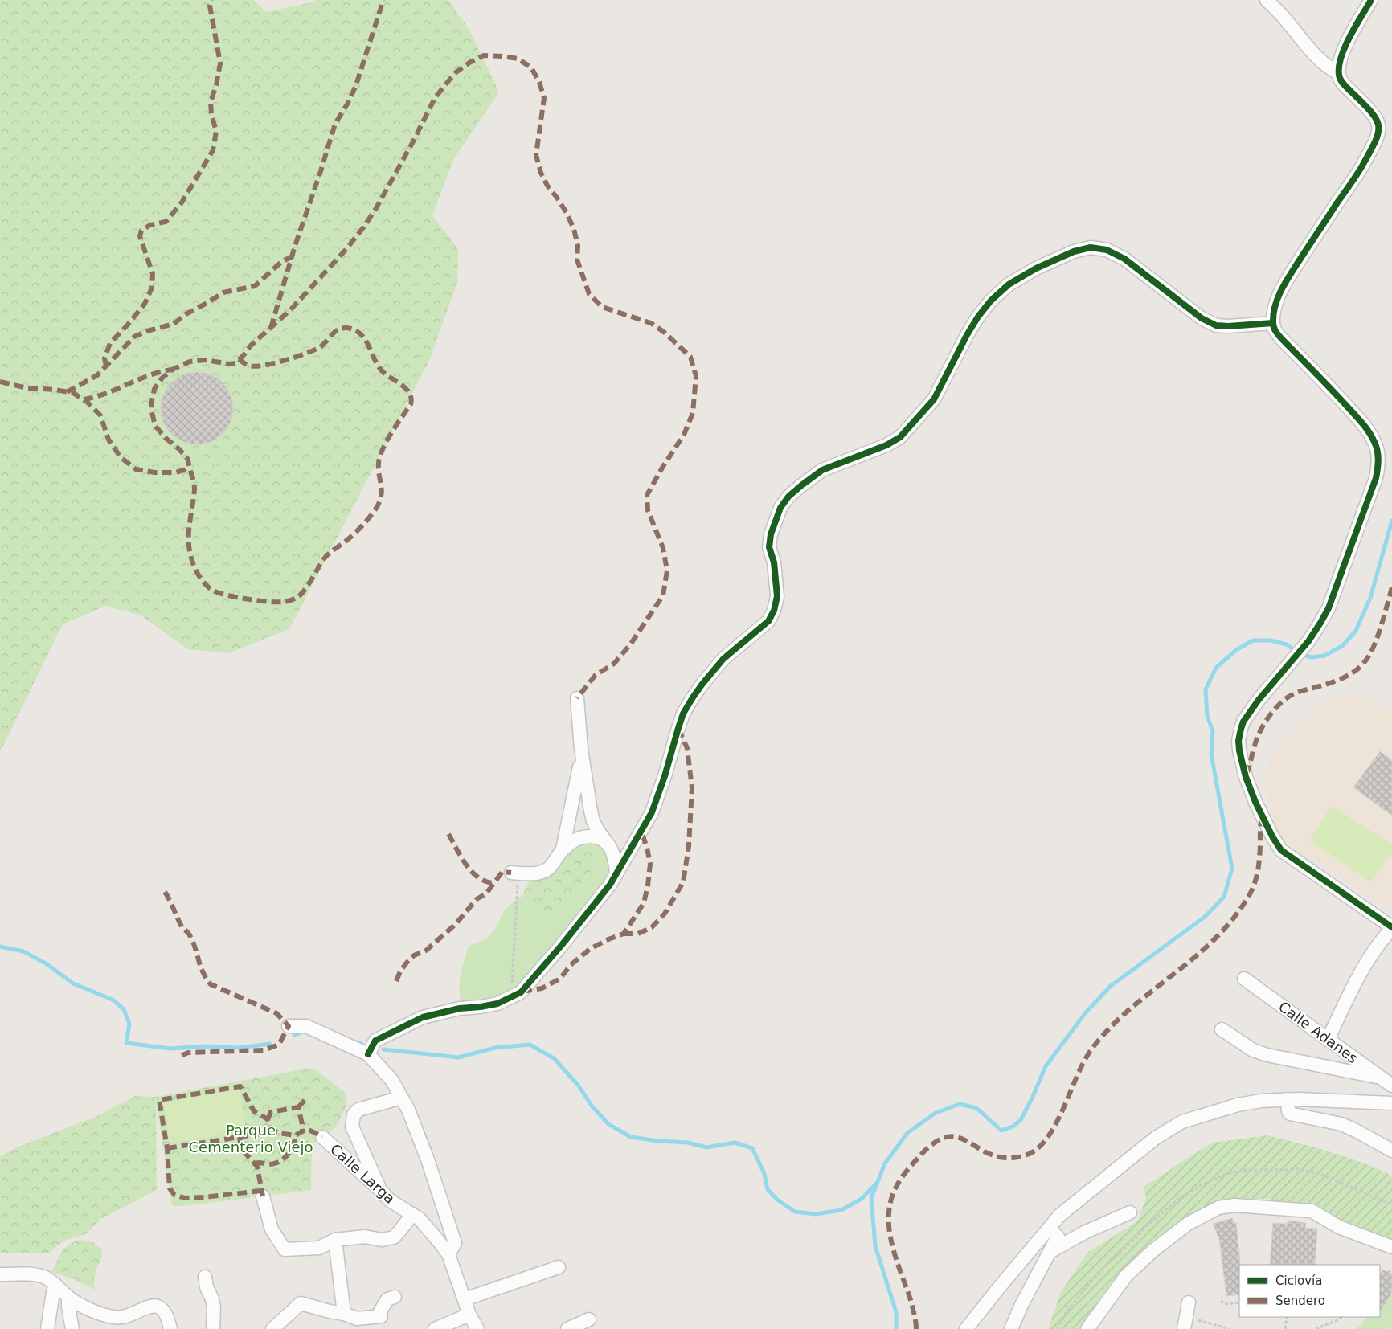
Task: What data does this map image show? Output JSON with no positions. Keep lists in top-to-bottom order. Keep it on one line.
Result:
{"streets":{"street":["Calle Adanes","Calle Larga"]},"parks":["Parque Cementerio Viejo"],"legend":["Ciclovía","Sendero"]}
